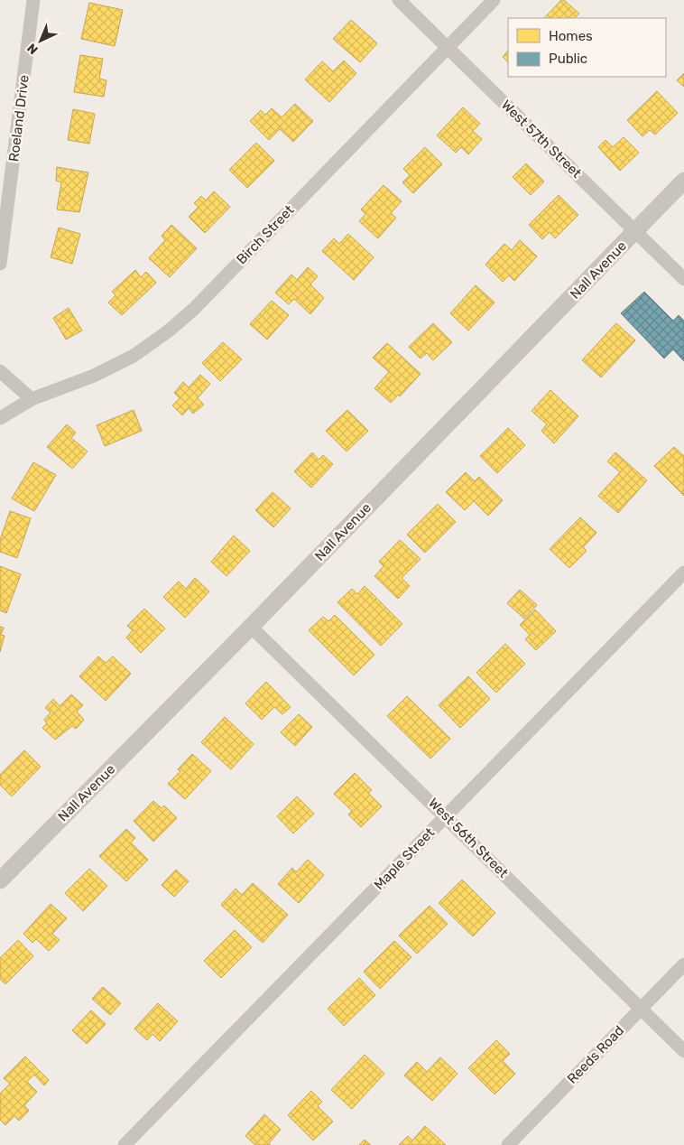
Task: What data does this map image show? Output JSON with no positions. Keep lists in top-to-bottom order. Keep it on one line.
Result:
{"streets":{"street":["Roeland Drive","West 57th Street","Birch Street","Nall Avenue","West 56th Street","Maple Street","Reeds Road"]},"crossings":[["West 57th Street","Birch Street"],["West 57th Street","Nall Avenue"],["Nall Avenue","West 56th Street"],["West 56th Street","Maple Street"],["West 56th Street","Reeds Road"]],"legend":["Homes","Public"],"north":"bottom left"}
